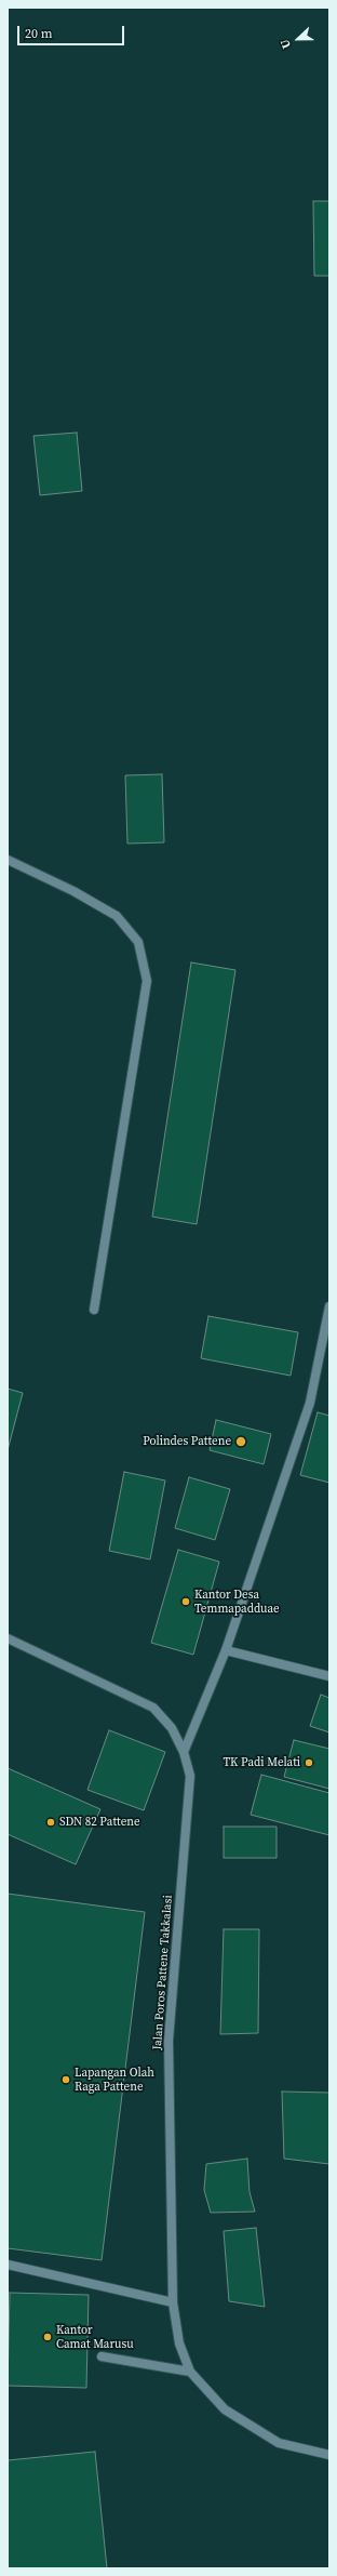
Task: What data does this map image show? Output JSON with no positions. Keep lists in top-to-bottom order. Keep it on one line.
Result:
{"streets":{"street":["Jalan Poros Pattene Takkalasi"]},"places":["Polindes Pattene","Kantor Desa Temmapadduae","TK Padi Melati","SDN 82 Pattene","Lapangan Olah Raga Pattene","Kantor Camat Marusu"],"scale_bar":"20 m","north":"left"}
